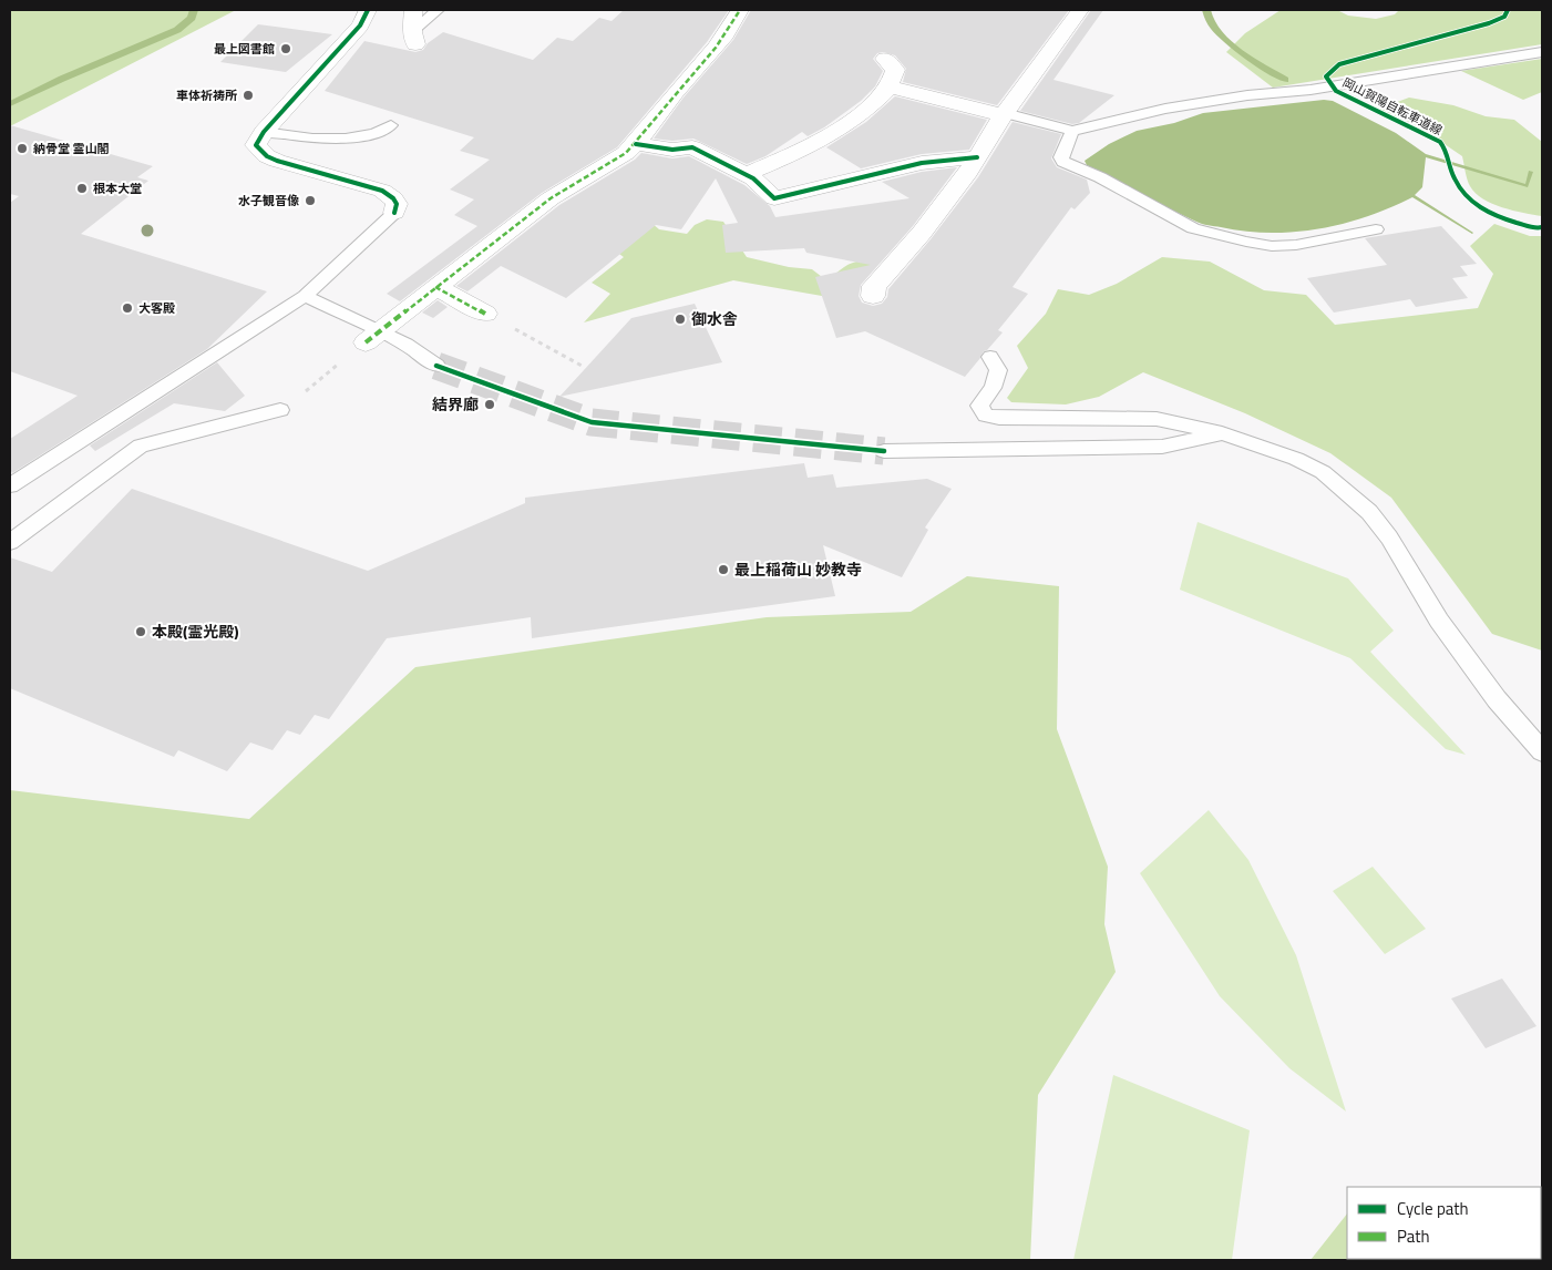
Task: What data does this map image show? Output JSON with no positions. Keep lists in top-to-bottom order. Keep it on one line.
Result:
{"streets":{"cycle path":["岡山賀陽自転車道線"]},"places":["最上図書館","車体祈祷所","納骨堂 霊山閣","根本大堂","水子観音像","大客殿","御水舎","結界廊","最上稲荷山 妙教寺","本殿(霊光殿)"],"legend":["Cycle path","Path"]}
